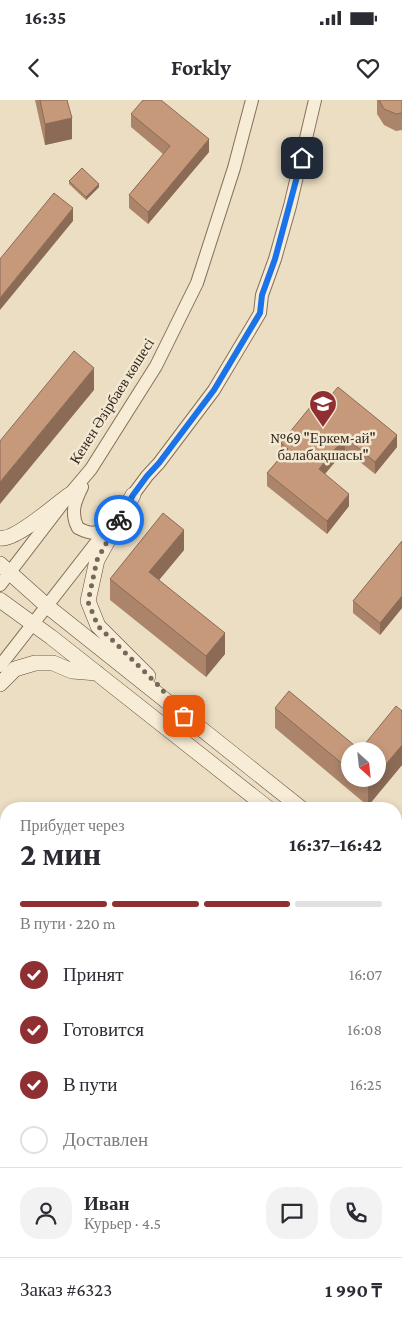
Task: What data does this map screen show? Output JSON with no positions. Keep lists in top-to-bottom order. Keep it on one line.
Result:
{"streets":{"street":["Кенен Әзірбаев көшесі"]},"places":{"school or university":["№69 \"Еркем-ай\" балабақшасы\""]},"north":"bottom right","page":{"status":"16:35","header":"Forkly","heading":["2 мин","Прибудет через","16:37–16:42"],"panel":["Иван","Курьер · 4.5","Заказ #6323","1 990 ₸"],"bar":"В пути · 220 m","list":[["Принят","16:07"],["Готовится","16:08"],["В пути","16:25"],"Доставлен"]}}
